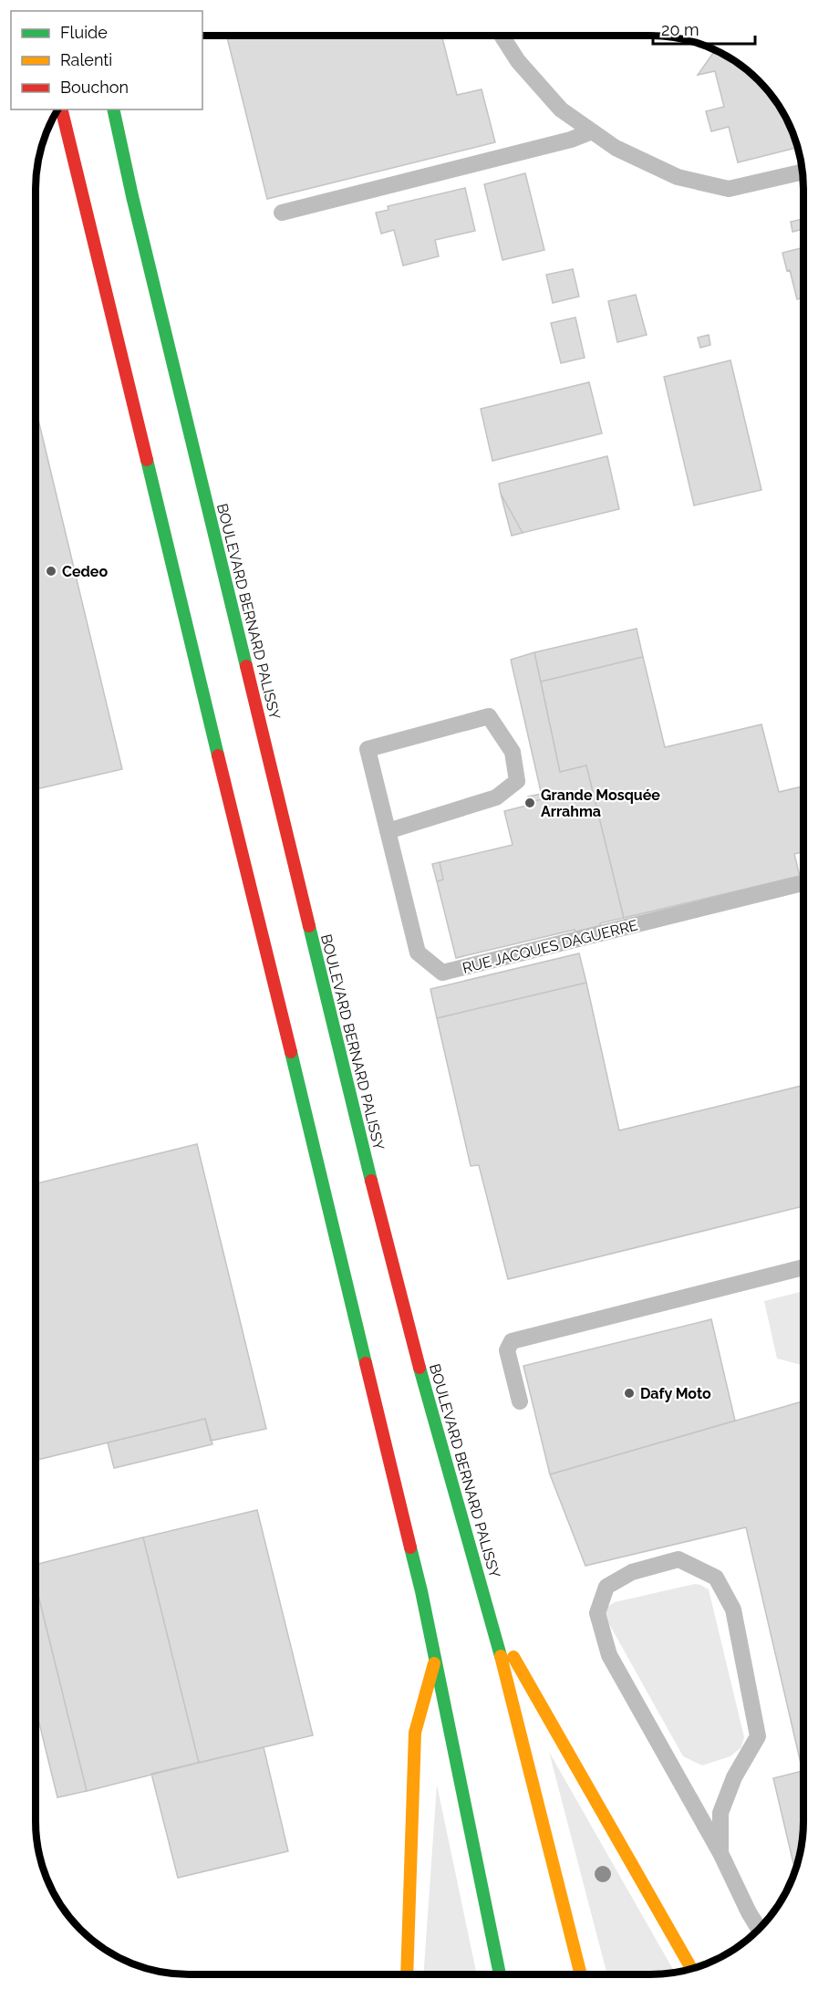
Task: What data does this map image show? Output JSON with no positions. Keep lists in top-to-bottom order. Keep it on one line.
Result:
{"streets":{"main road":["BOULEVARD BERNARD PALISSY"],"lane":["RUE JACQUES DAGUERRE"]},"places":["Cedeo","Grande Mosquée Arrahma","Dafy Moto"],"legend":["Fluide","Ralenti","Bouchon"],"scale_bar":"20 m"}
